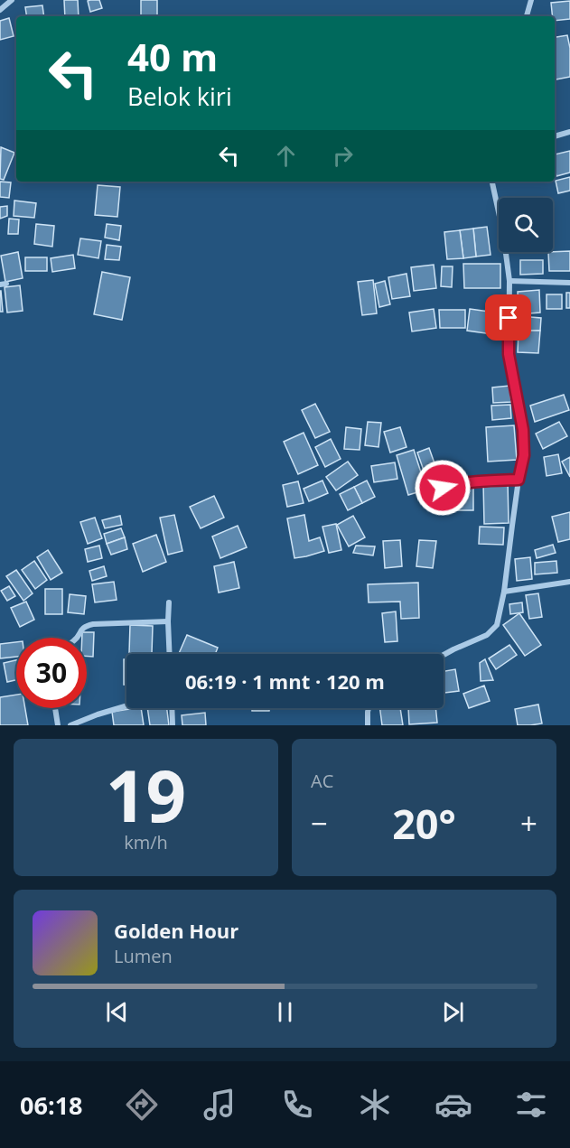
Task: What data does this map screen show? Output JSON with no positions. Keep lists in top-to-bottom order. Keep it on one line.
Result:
{"page":{"turn":["40 m","Belok kiri"],"limit":"30","trip":"06:19 · 1 mnt · 120 m","tile":[["19","km/h"],"AC"],"heat":["−","20°","+"],"song":["Golden Hour","Lumen"],"tabs":"06:18"}}
